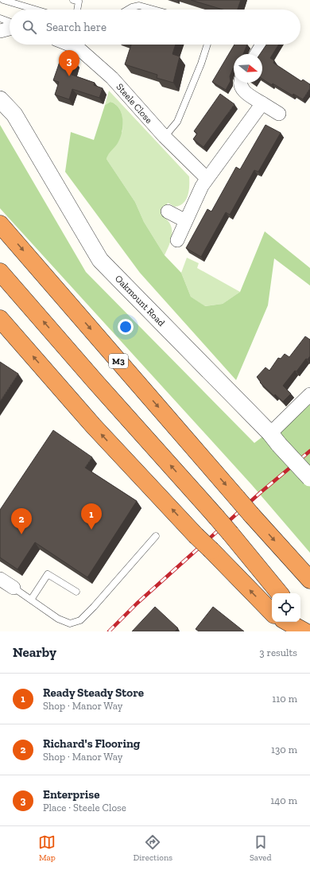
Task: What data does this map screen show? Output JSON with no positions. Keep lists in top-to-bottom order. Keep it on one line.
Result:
{"streets":{"highway":["M3"],"street":["Steele Close","Oakmount Road"]},"north":"right","page":{"search":"Search here","pins":["3","1","2"],"heading":["Nearby","3 results"],"list":[{"mark":"1","name":"Ready Steady Store","note":"Shop · Manor Way","value":"110 m"},{"mark":"2","name":"Richard's Flooring","note":"Shop · Manor Way","value":"130 m"},{"mark":"3","name":"Enterprise","note":"Place · Steele Close","value":"140 m"}],"nav":["Map","Directions","Saved"]}}
